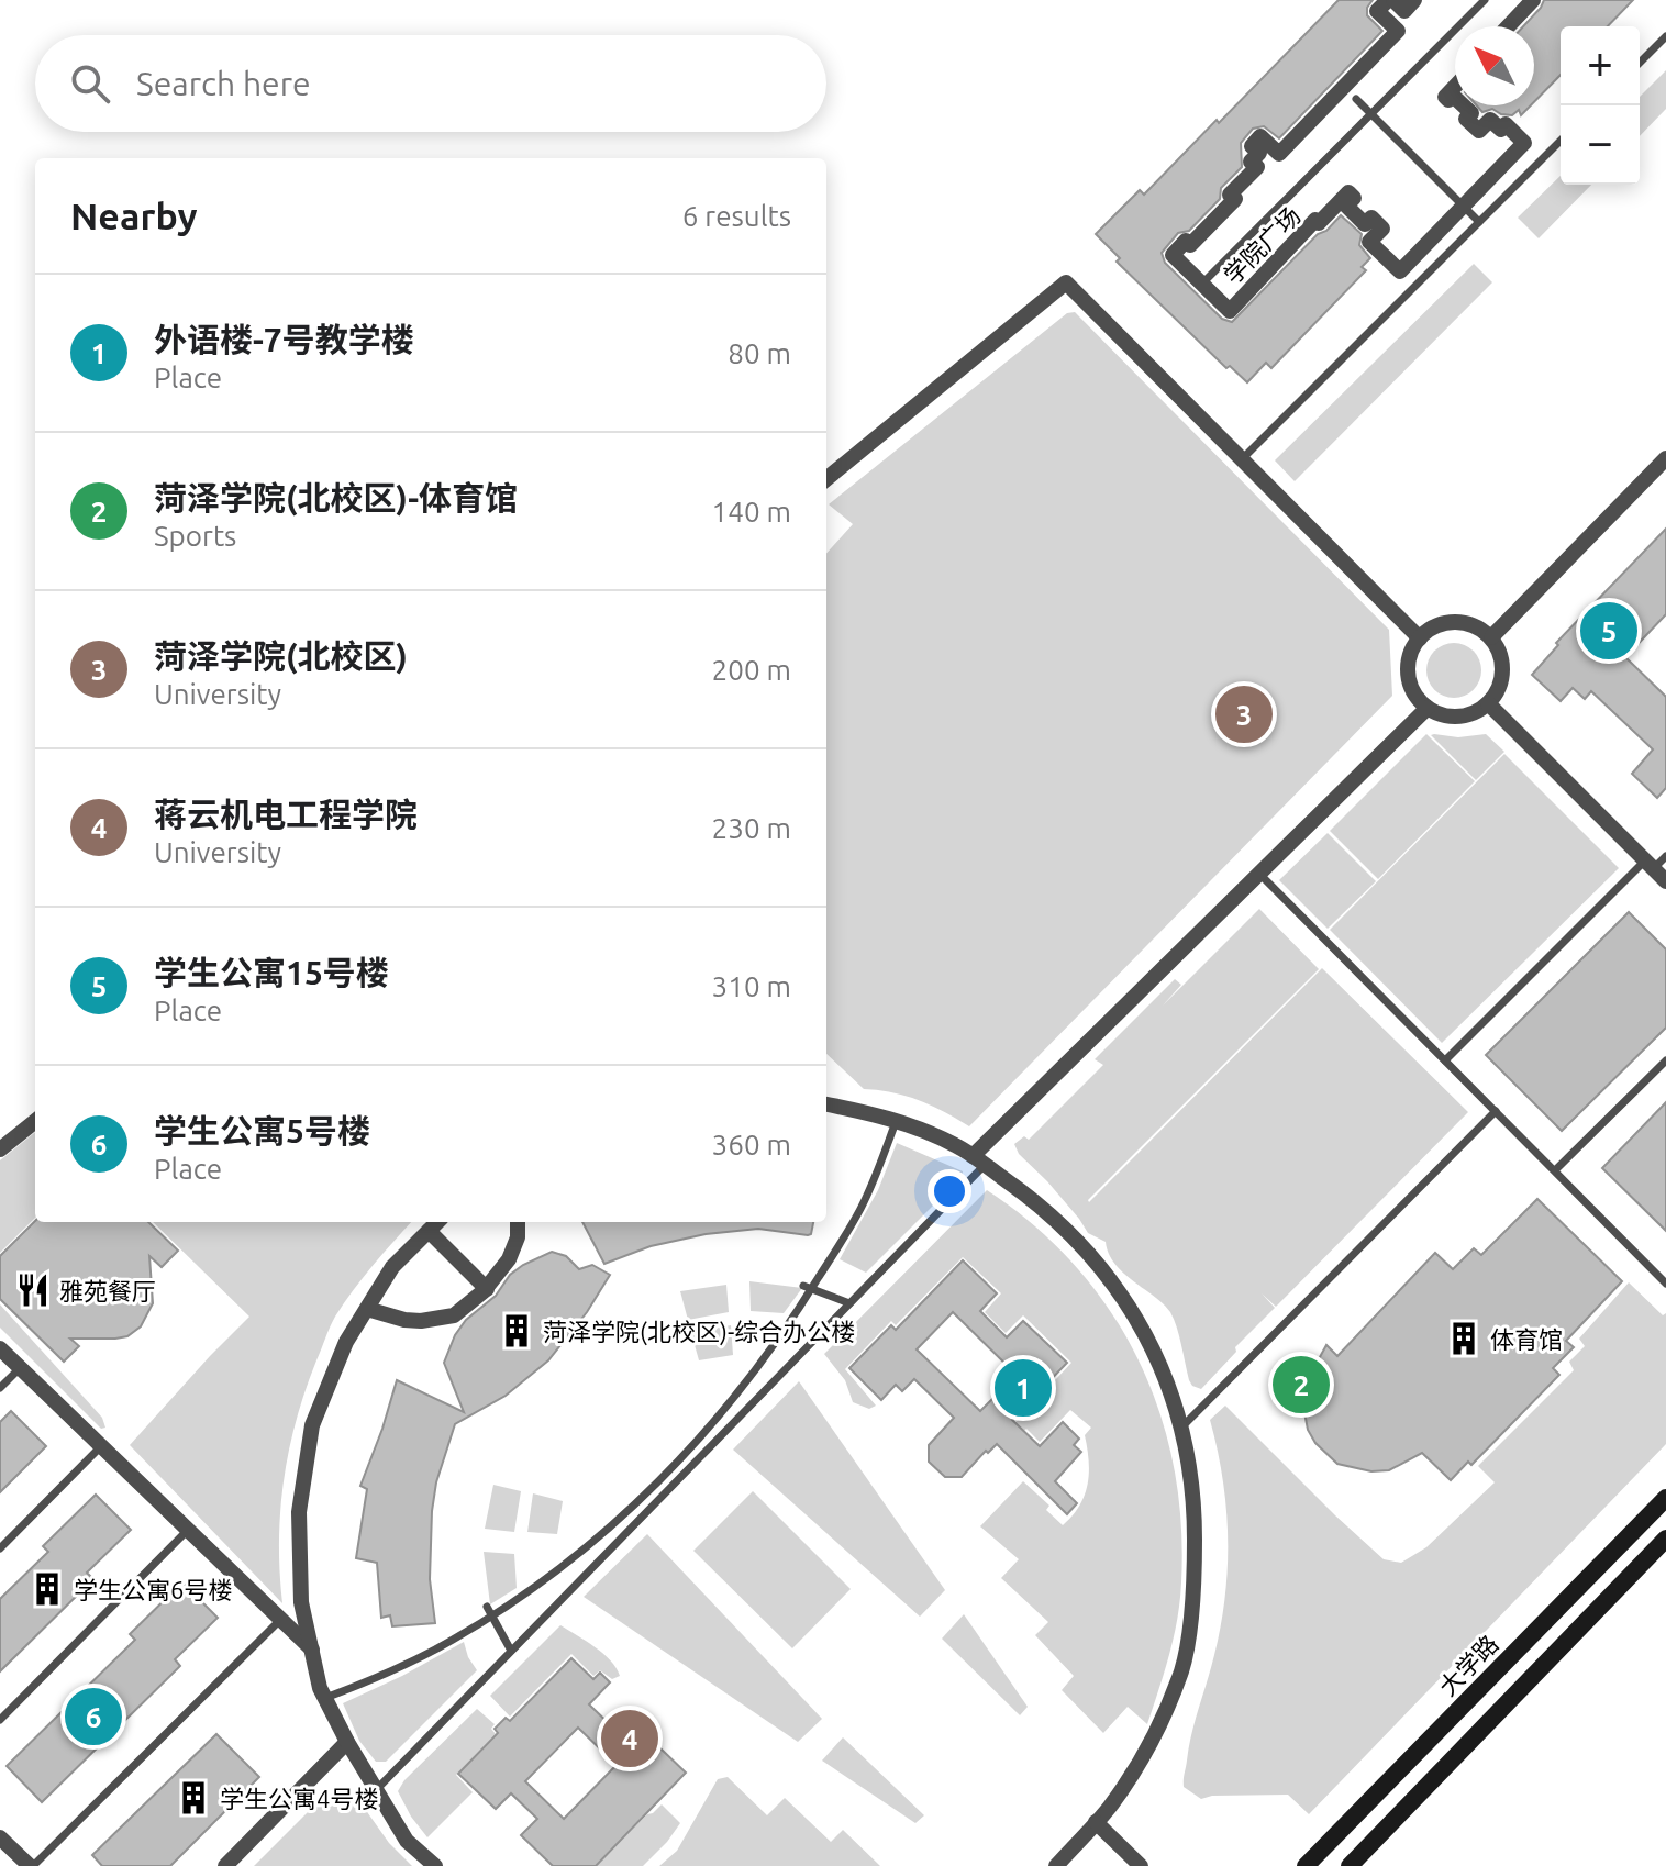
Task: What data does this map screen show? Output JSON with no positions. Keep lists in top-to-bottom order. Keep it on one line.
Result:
{"streets":{"main road":["大学路"],"street":["学院广场"]},"places":{"restaurant":["雅苑餐厅"],"building":["菏泽学院(北校区)-综合办公楼","体育馆","学生公寓6号楼","学生公寓4号楼"]},"north":"top left","page":{"map_buttons":["+","−"],"search":"Search here","heading":["Nearby","6 results"],"list":[{"mark":"1","name":"外语楼-7号教学楼","note":"Place","value":"80 m"},{"mark":"2","name":"菏泽学院(北校区)-体育馆","note":"Sports","value":"140 m"},{"mark":"3","name":"菏泽学院(北校区)","note":"University","value":"200 m"},{"mark":"4","name":"蒋云机电工程学院","note":"University","value":"230 m"},{"mark":"5","name":"学生公寓15号楼","note":"Place","value":"310 m"},{"mark":"6","name":"学生公寓5号楼","note":"Place","value":"360 m"}],"pins":["5","3","2","1","6","4"]}}
